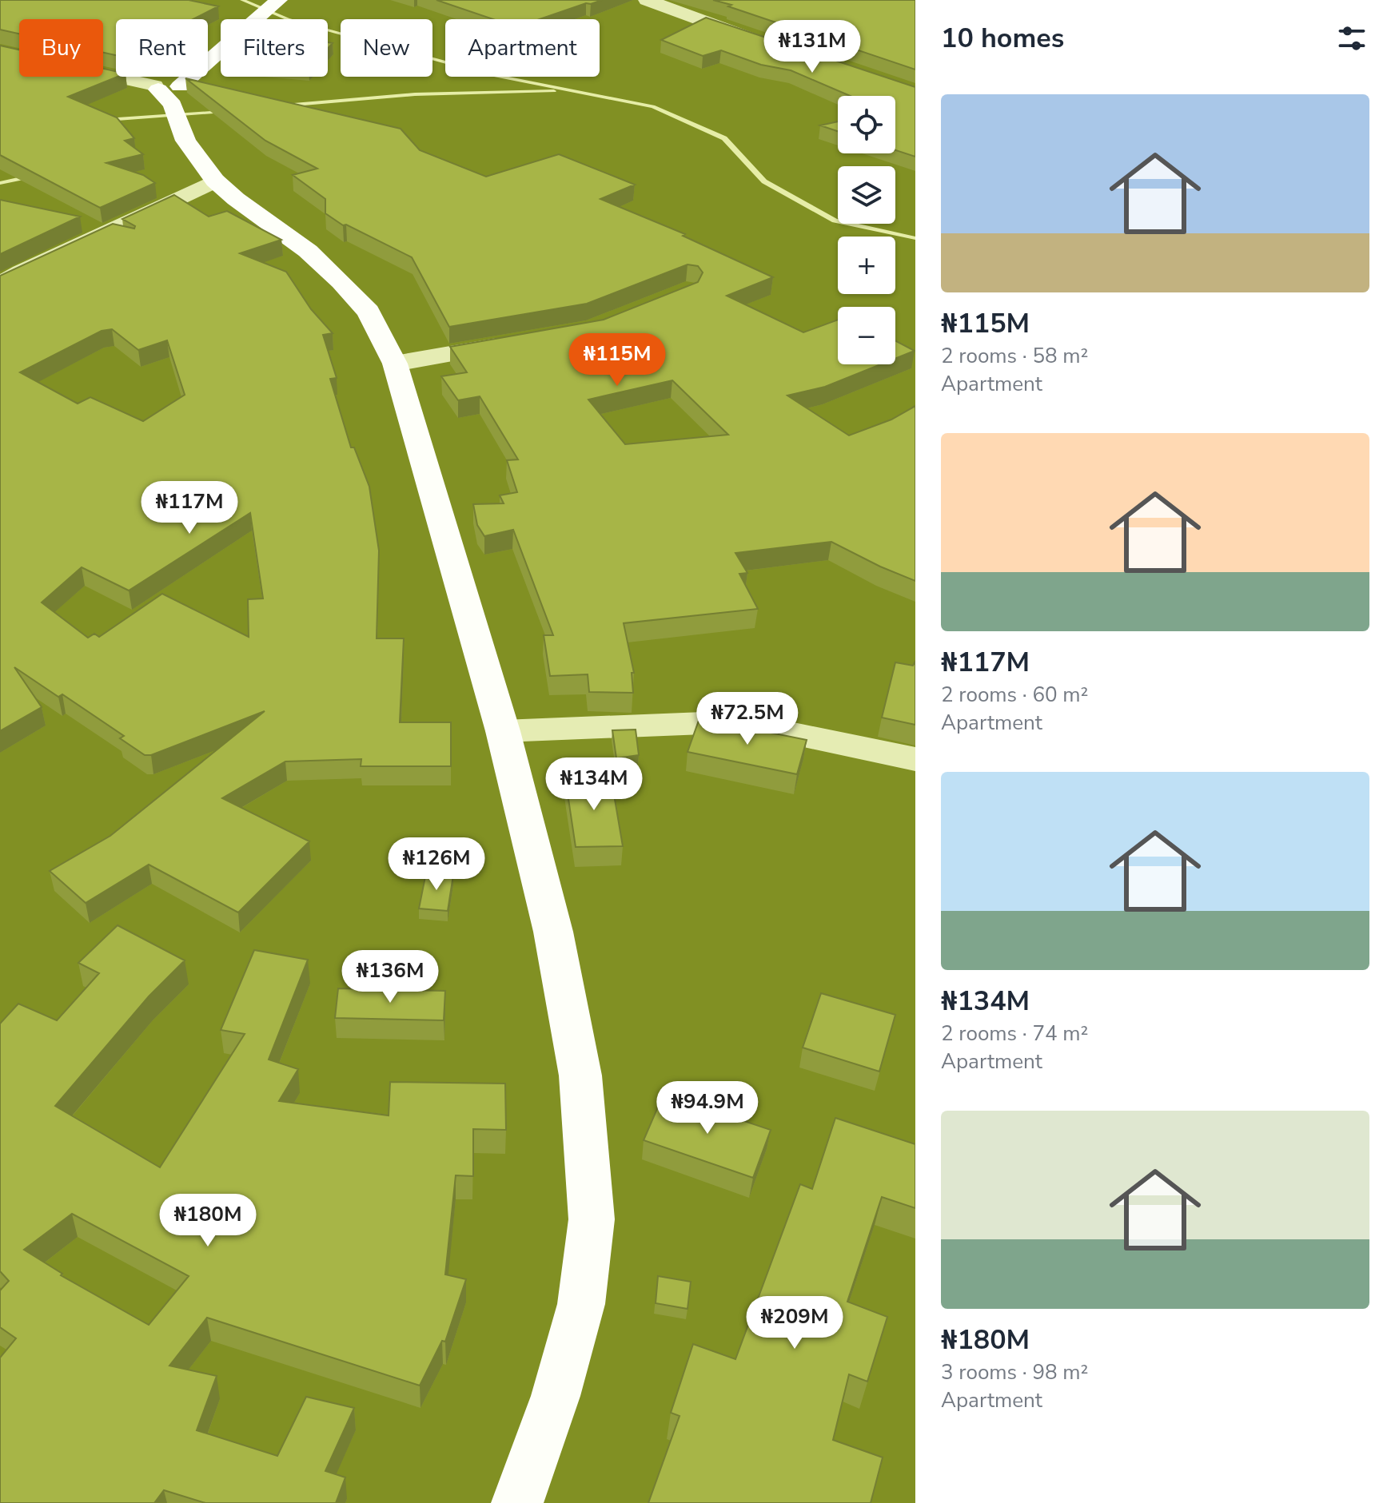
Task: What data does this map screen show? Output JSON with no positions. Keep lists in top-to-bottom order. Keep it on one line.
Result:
{"page":{"heading":"10 homes","chip":["Buy","Rent","Filters","New","Apartment"],"price":["₦131M","₦115M","₦117M","₦72.5M","₦134M","₦126M","₦136M","₦94.9M","₦180M","₦209M"],"list":[{"name":"₦115M","note":"2 rooms · 58 m² · Apartment"},{"name":"₦117M","note":"2 rooms · 60 m² · Apartment"},{"name":"₦134M","note":"2 rooms · 74 m² · Apartment"},{"name":"₦180M","note":"3 rooms · 98 m² · Apartment"}],"map_buttons":["+","−"]}}
